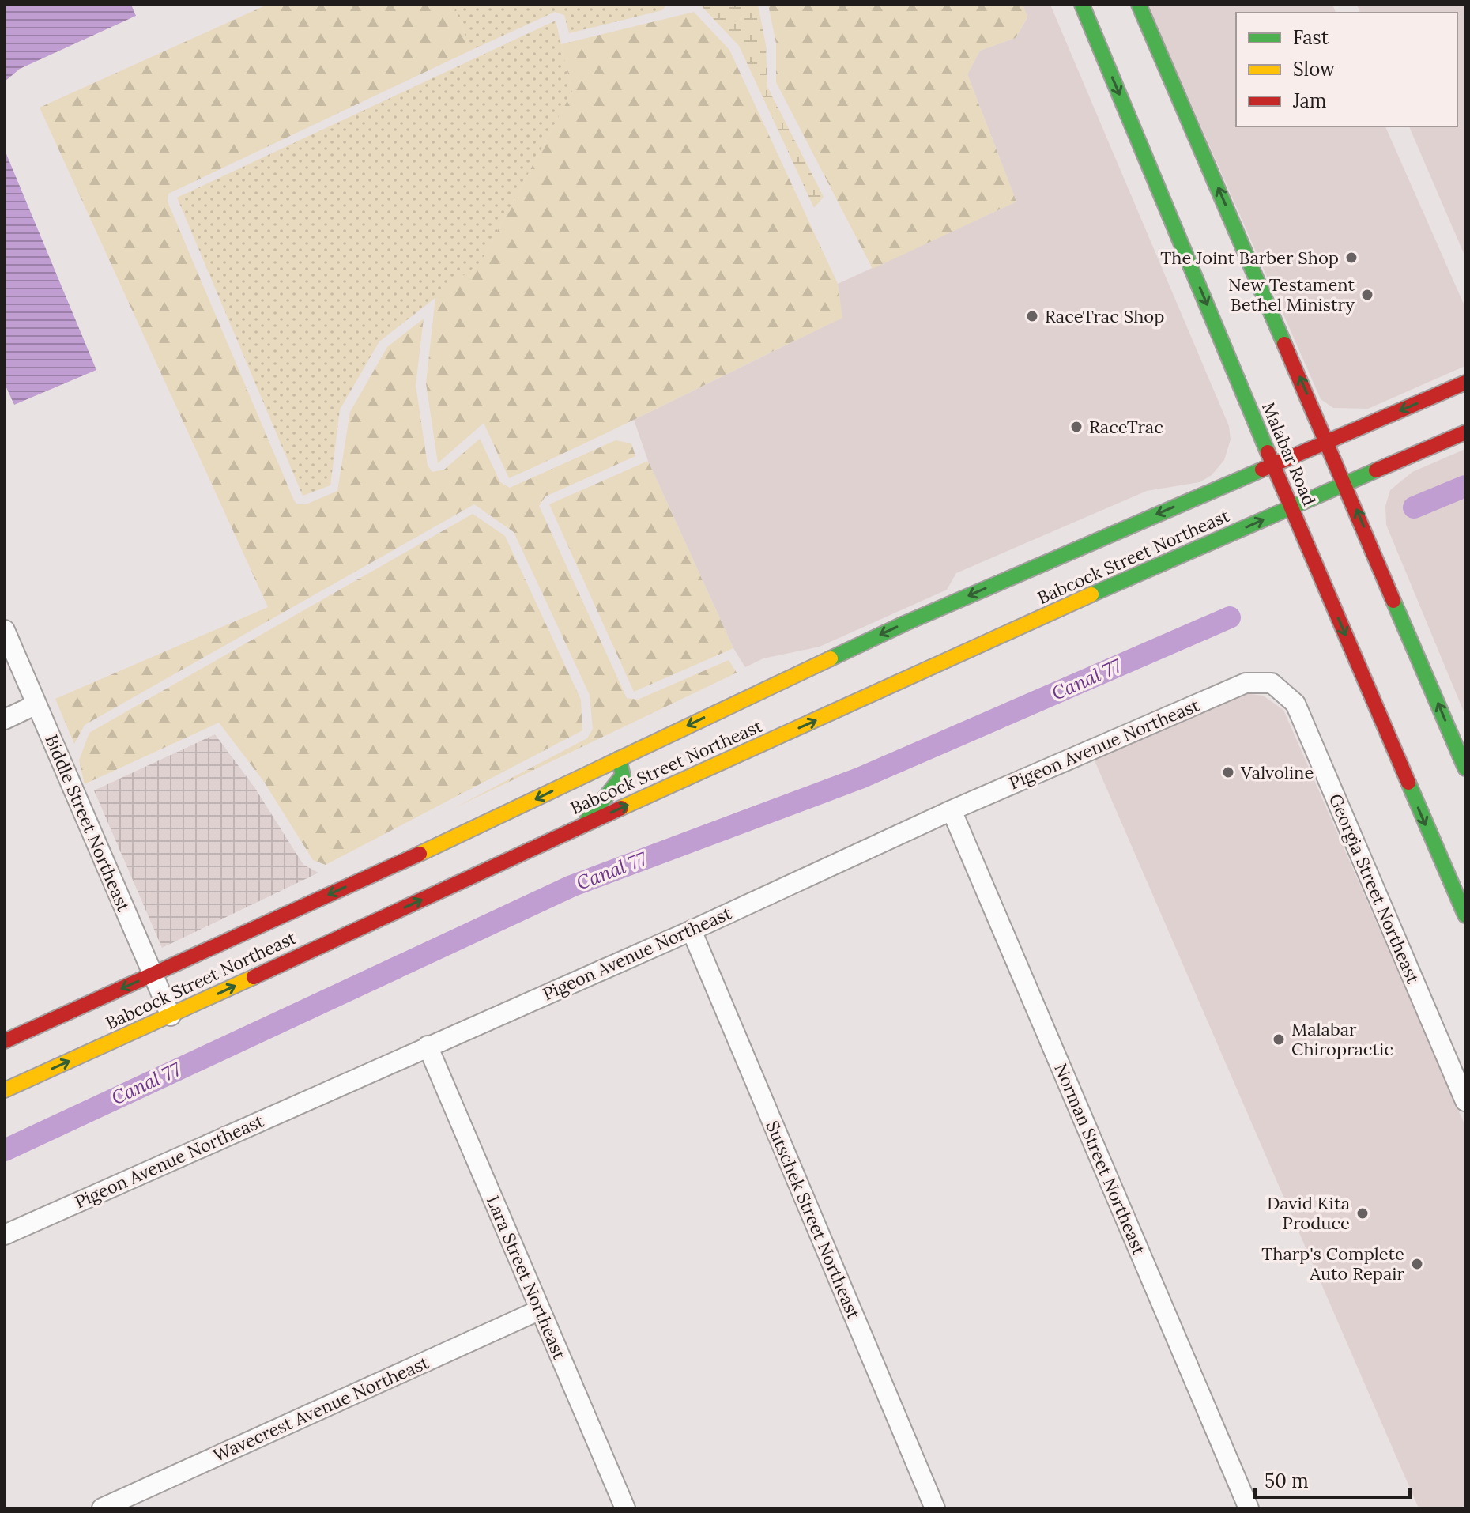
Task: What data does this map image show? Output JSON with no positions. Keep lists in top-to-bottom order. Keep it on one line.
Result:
{"streets":{"main road":["Malabar Road","Babcock Street Northeast"],"street":["Pigeon Avenue Northeast","Biddle Street Northeast","Georgia Street Northeast","Norman Street Northeast","Sutschek Street Northeast","Lara Street Northeast","Wavecrest Avenue Northeast"]},"crossings":[["Malabar Road","Babcock Street Northeast"],["Babcock Street Northeast","Biddle Street Northeast"],["Pigeon Avenue Northeast","Georgia Street Northeast"],["Pigeon Avenue Northeast","Norman Street Northeast"],["Pigeon Avenue Northeast","Sutschek Street Northeast"],["Pigeon Avenue Northeast","Lara Street Northeast"],["Lara Street Northeast","Wavecrest Avenue Northeast"]],"water":["Canal 77"],"places":["The Joint Barber Shop","New Testament Bethel Ministry","RaceTrac Shop","RaceTrac","Valvoline","Malabar Chiropractic","David Kita Produce","Tharp's Complete Auto Repair"],"legend":["Fast","Slow","Jam"],"scale_bar":"50 m"}
